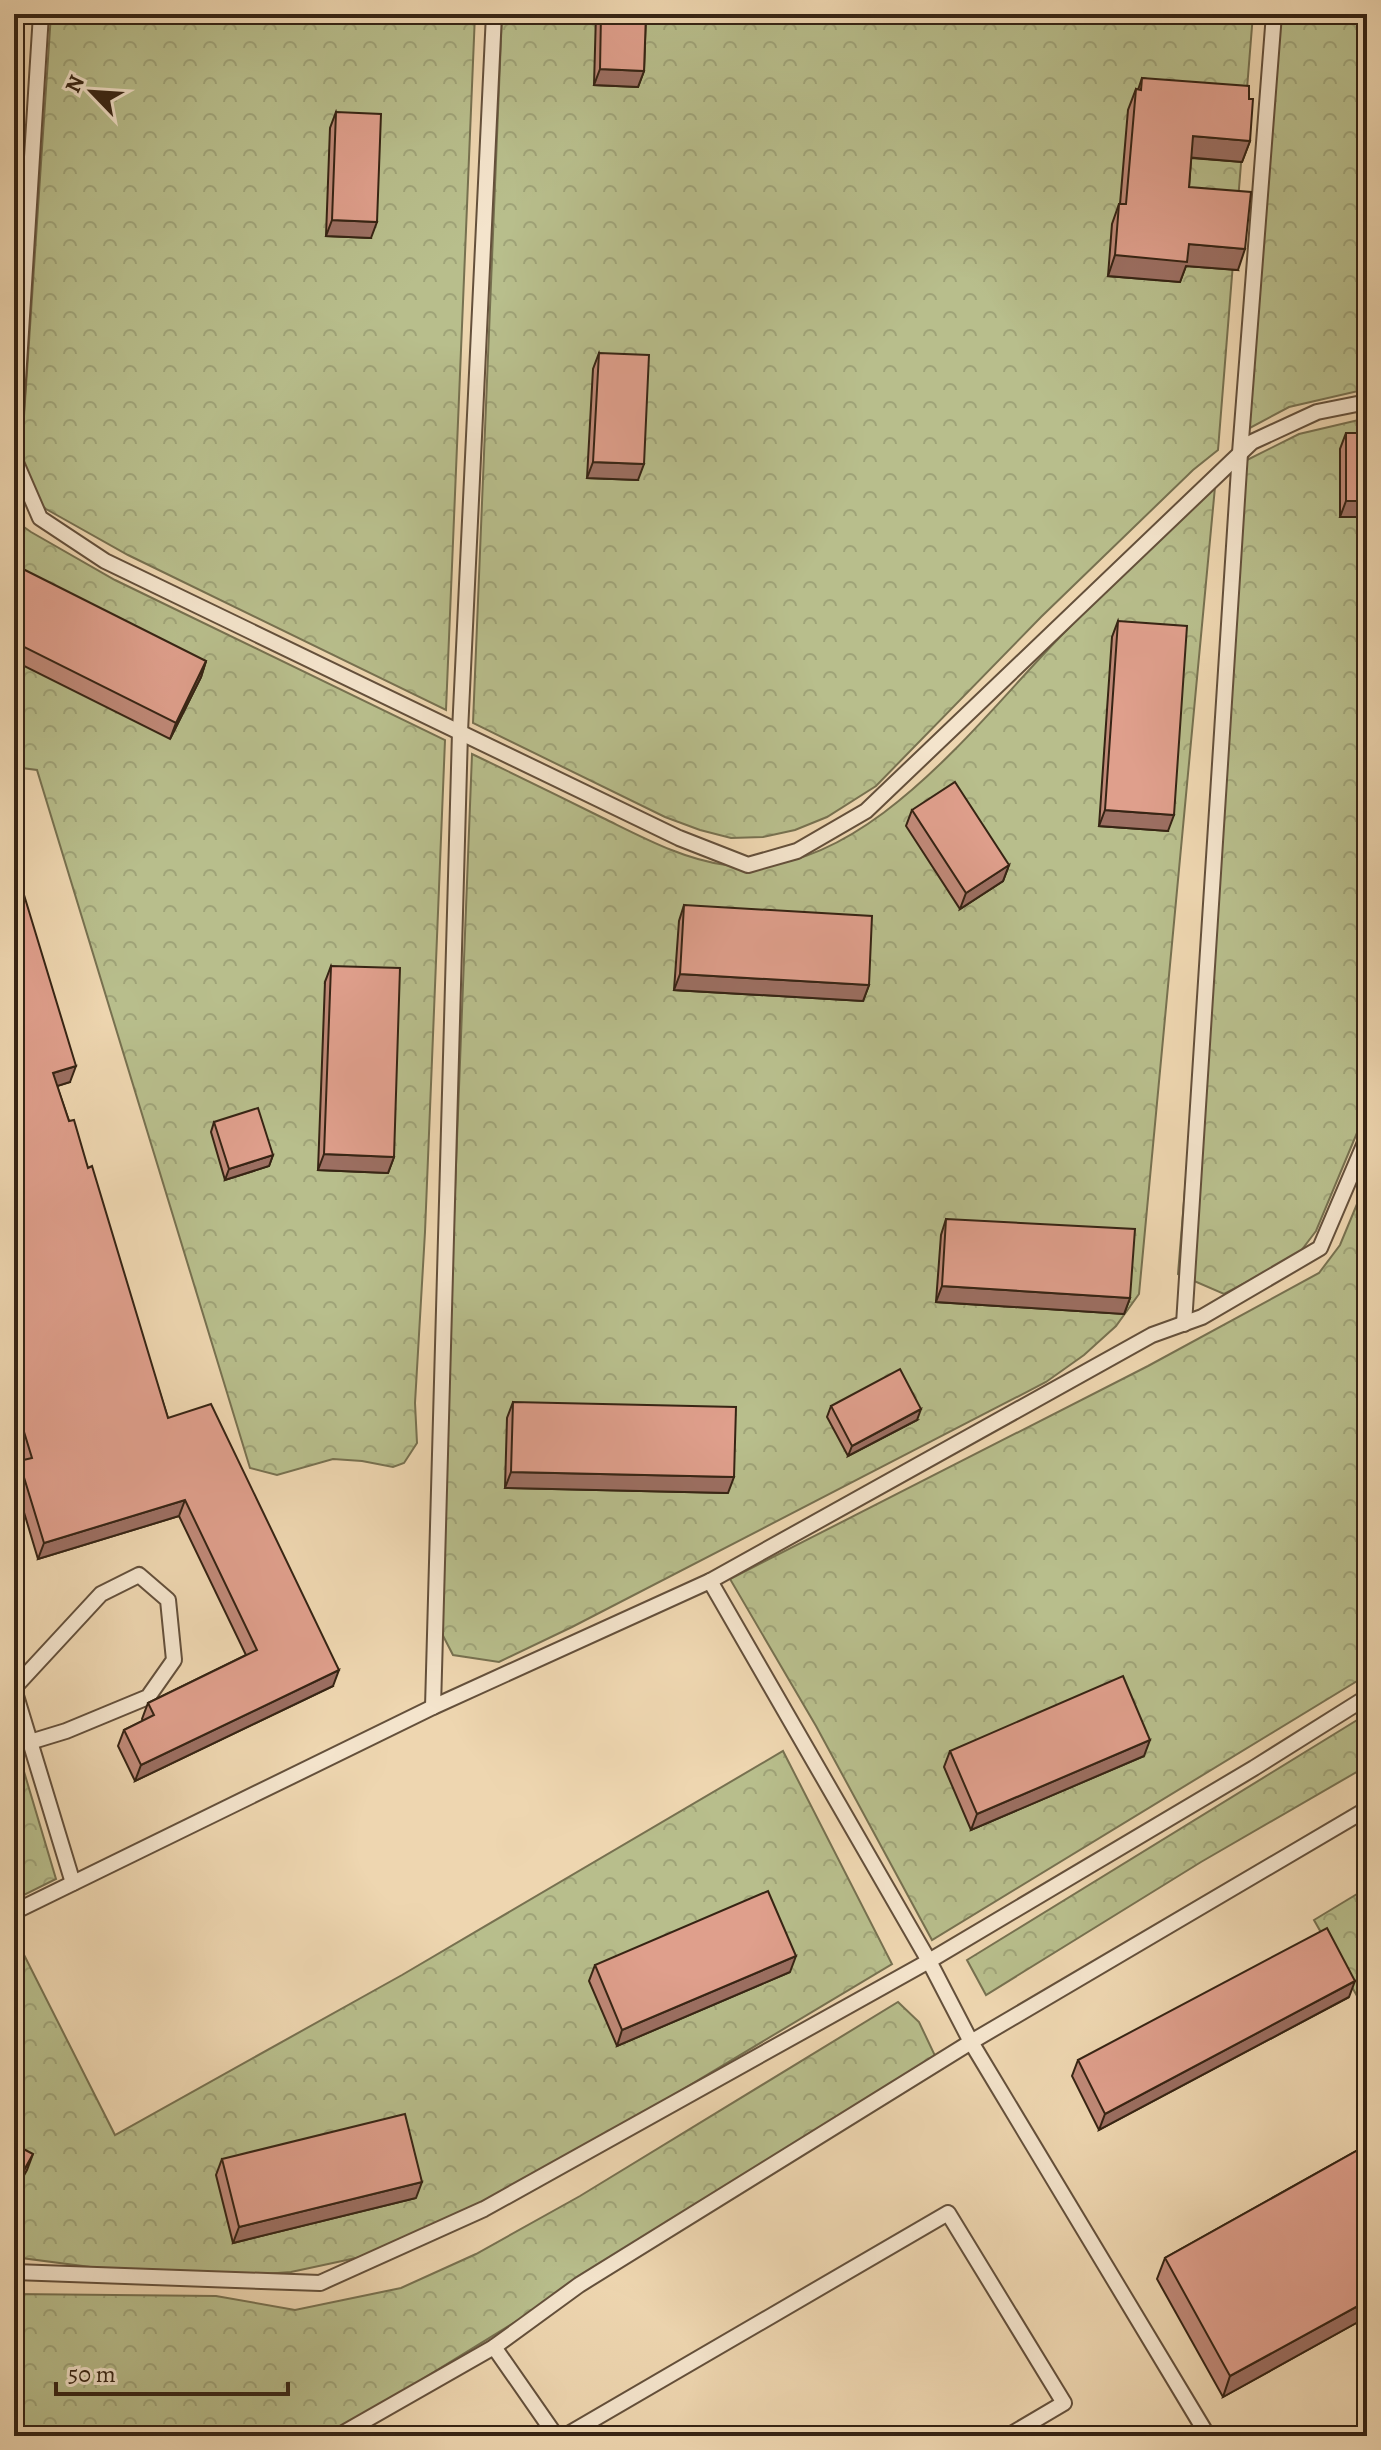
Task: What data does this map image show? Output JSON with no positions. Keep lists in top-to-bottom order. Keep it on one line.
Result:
{"scale_bar":"50 m","north":"top left"}
